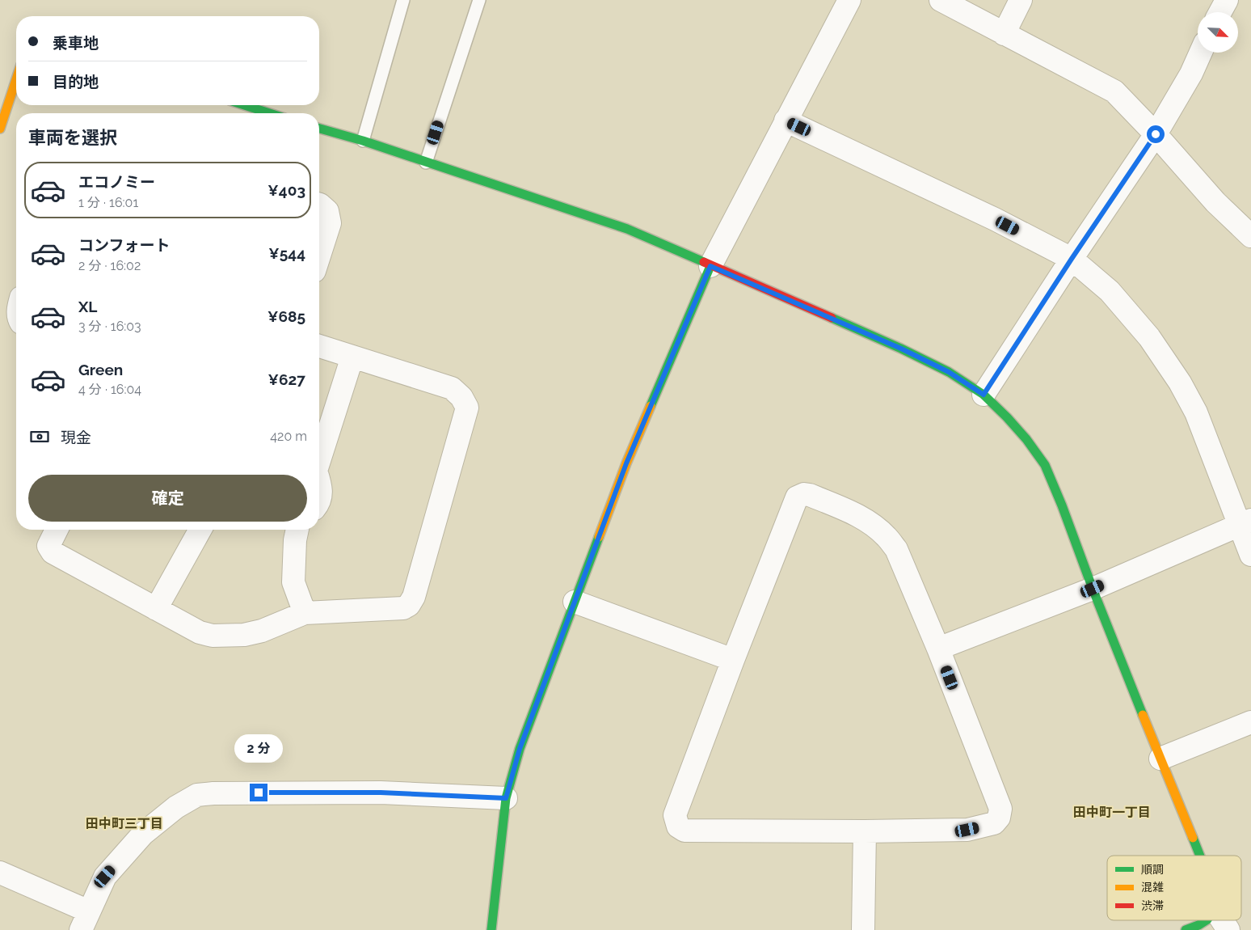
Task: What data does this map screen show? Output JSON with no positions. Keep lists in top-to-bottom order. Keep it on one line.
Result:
{"districts":["田中町一丁目","田中町三丁目"],"legend":["順調","混雑","渋滞"],"north":"bottom right","page":{"banner":["乗車地","目的地"],"heading":"車両を選択","list":[{"name":"エコノミー","note":"1 分 · 16:01","value":"¥403"},{"name":"コンフォート","note":"2 分 · 16:02","value":"¥544"},{"name":"XL","note":"3 分 · 16:03","value":"¥685"},{"name":"Green","note":"4 分 · 16:04","value":"¥627"}],"pay":["現金","420 m"],"buttons":"確定","bubble":"2 分"}}
